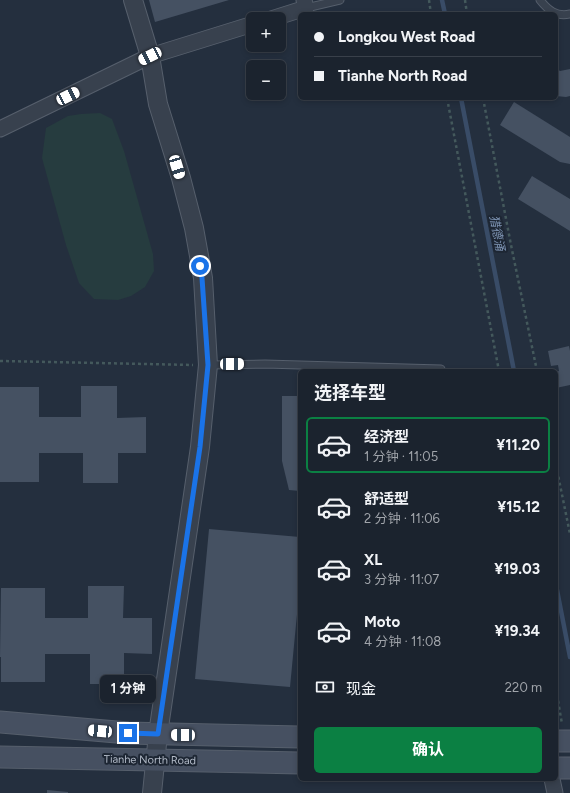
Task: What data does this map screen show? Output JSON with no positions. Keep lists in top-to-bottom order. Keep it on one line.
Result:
{"streets":{"main road":["Tianhe North Road"]},"water":["猎德涌"],"page":{"map_buttons":["+","−"],"banner":["Longkou West Road","Tianhe North Road"],"heading":"选择车型","list":[{"name":"经济型","note":"1 分钟 · 11:05","value":"¥11.20"},{"name":"舒适型","note":"2 分钟 · 11:06","value":"¥15.12"},{"name":"XL","note":"3 分钟 · 11:07","value":"¥19.03"},{"name":"Moto","note":"4 分钟 · 11:08","value":"¥19.34"}],"pay":["现金","220 m"],"bubble":"1 分钟","buttons":"确认"}}
